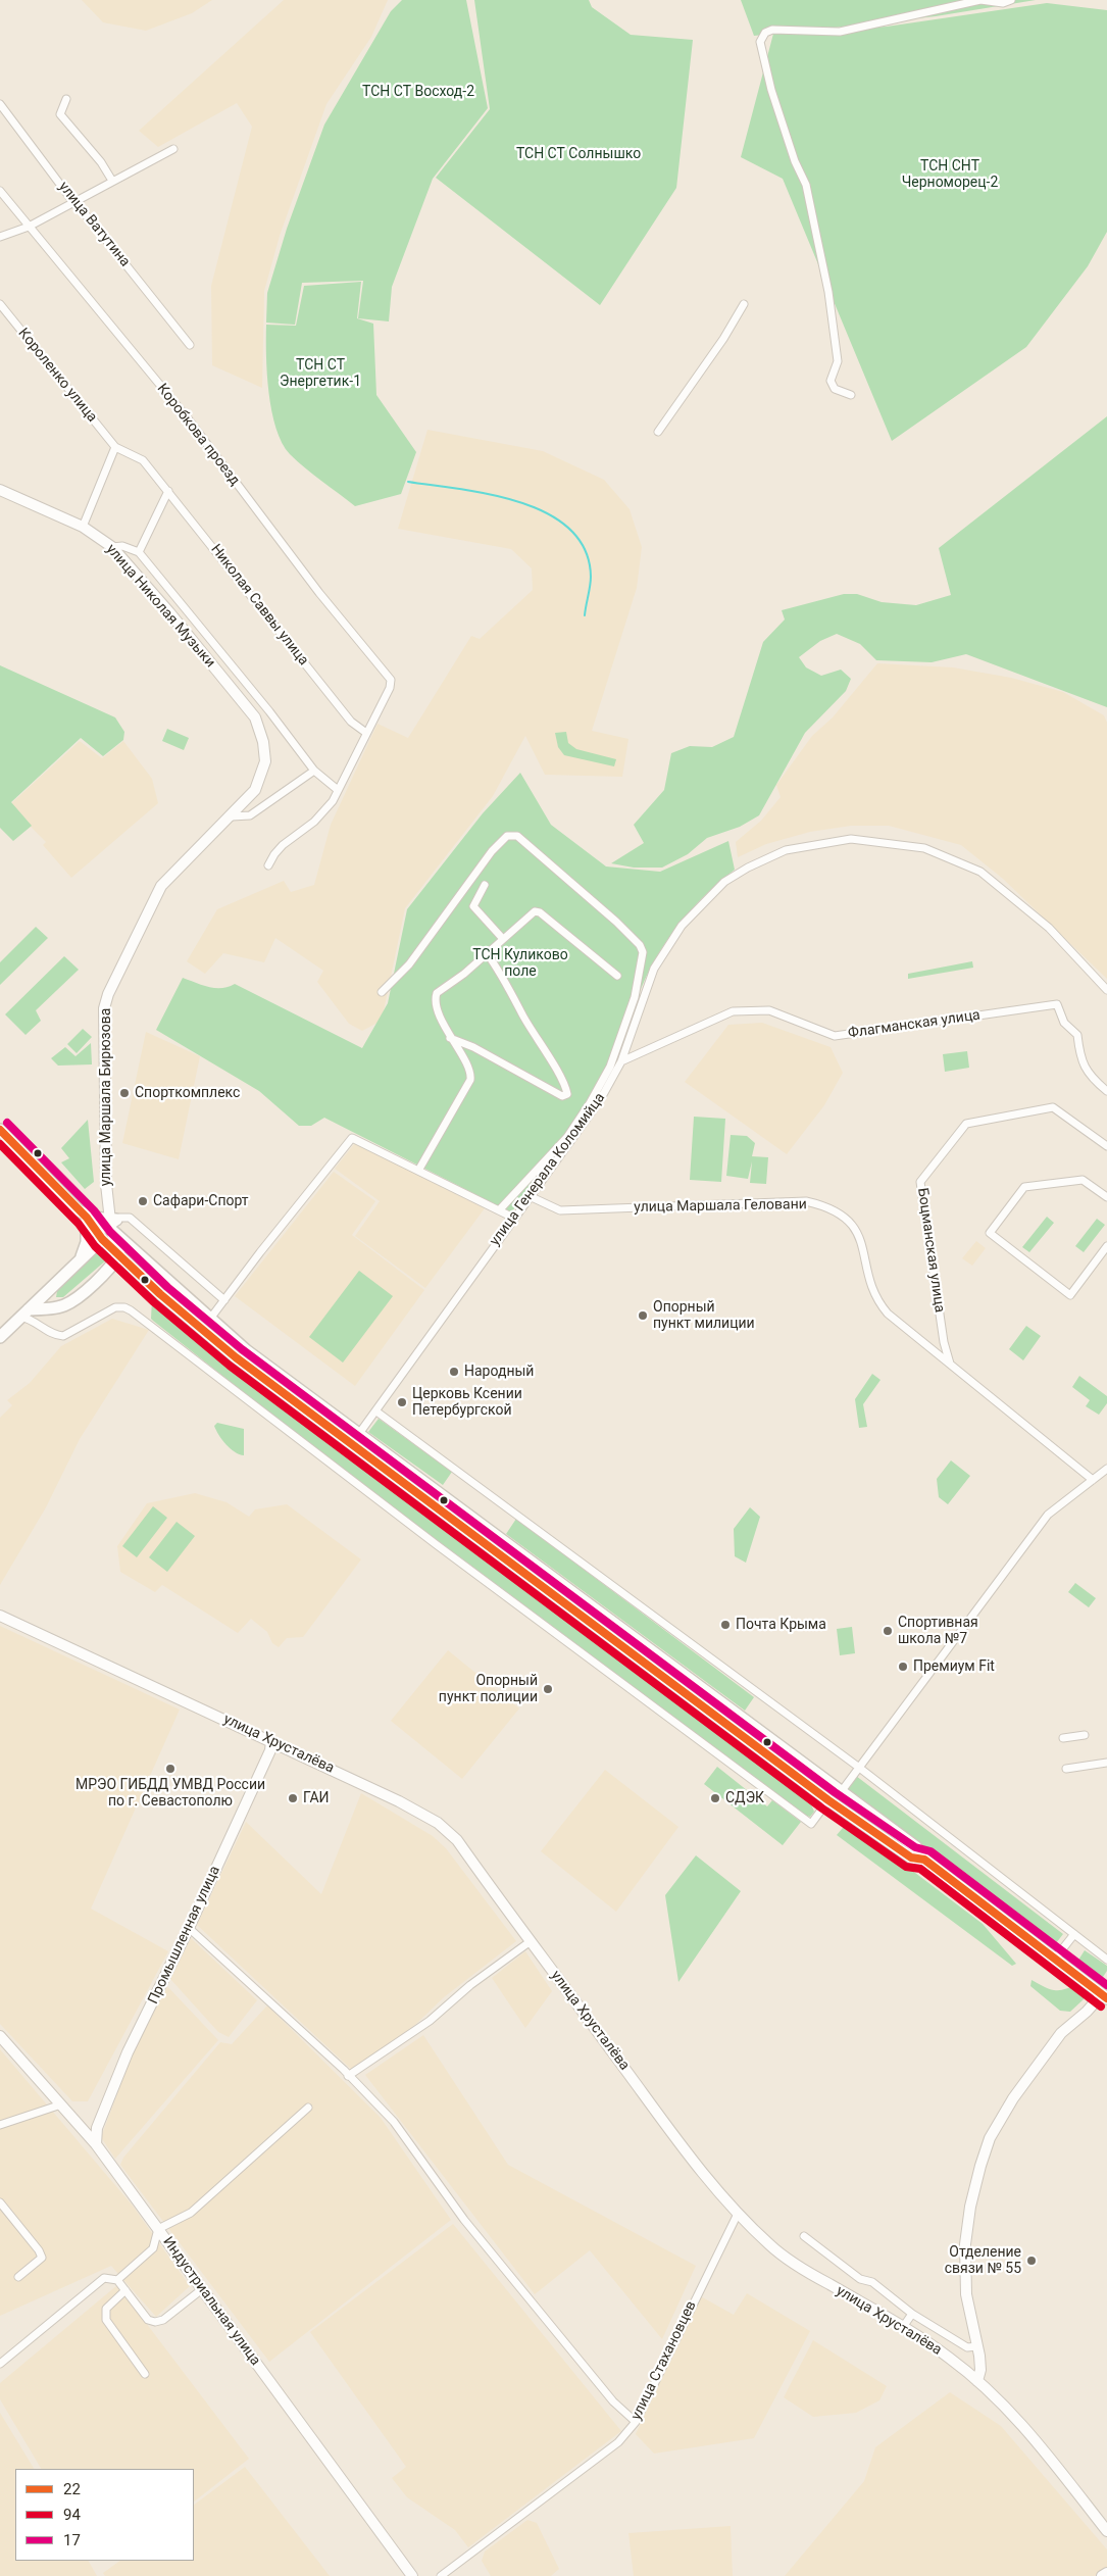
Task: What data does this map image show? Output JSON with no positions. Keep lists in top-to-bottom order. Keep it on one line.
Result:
{"streets":{"main road":["улица Николая Музыки","улица Маршала Бирюзова","улица Хрусталёва","Промышленная улица","Индустриальная улица"],"street":["улица Ватутина","Короленко улица","Коробкова проезд","Николая Саввы улица","Флагманская улица","улица Генерала Коломийца","улица Маршала Геловани","Боцманская улица","улица Стахановцев"]},"crossings":[["Короленко улица","Николая Саввы улица"],["Коробкова проезд","Николая Саввы улица"],["улица Николая Музыки","улица Маршала Бирюзова"],["Флагманская улица","улица Генерала Коломийца"],["улица Генерала Коломийца","улица Маршала Геловани"],["улица Маршала Геловани","Боцманская улица"],["улица Хрусталёва","Промышленная улица"],["улица Хрусталёва","улица Стахановцев"],["Промышленная улица","Индустриальная улица"]],"parks":["ТСН СТ Восход-2","ТСН СТ Солнышко","ТСН СНТ Черноморец-2","ТСН СТ Энергетик-1","ТСН Куликово поле"],"places":["Спорткомплекс","Сафари-Спорт","Опорный пункт милиции","Народный","Церковь Ксении Петербургской","Почта Крыма","Спортивная школа №7","Премиум Fit","Опорный пункт полиции","МРЭО ГИБДД УМВД России по г. Севастополю","ГАИ","СДЭК","Отделение связи № 55"],"lines":["transit line 17","transit line 22","transit line 94"],"legend":["22","94","17"]}
